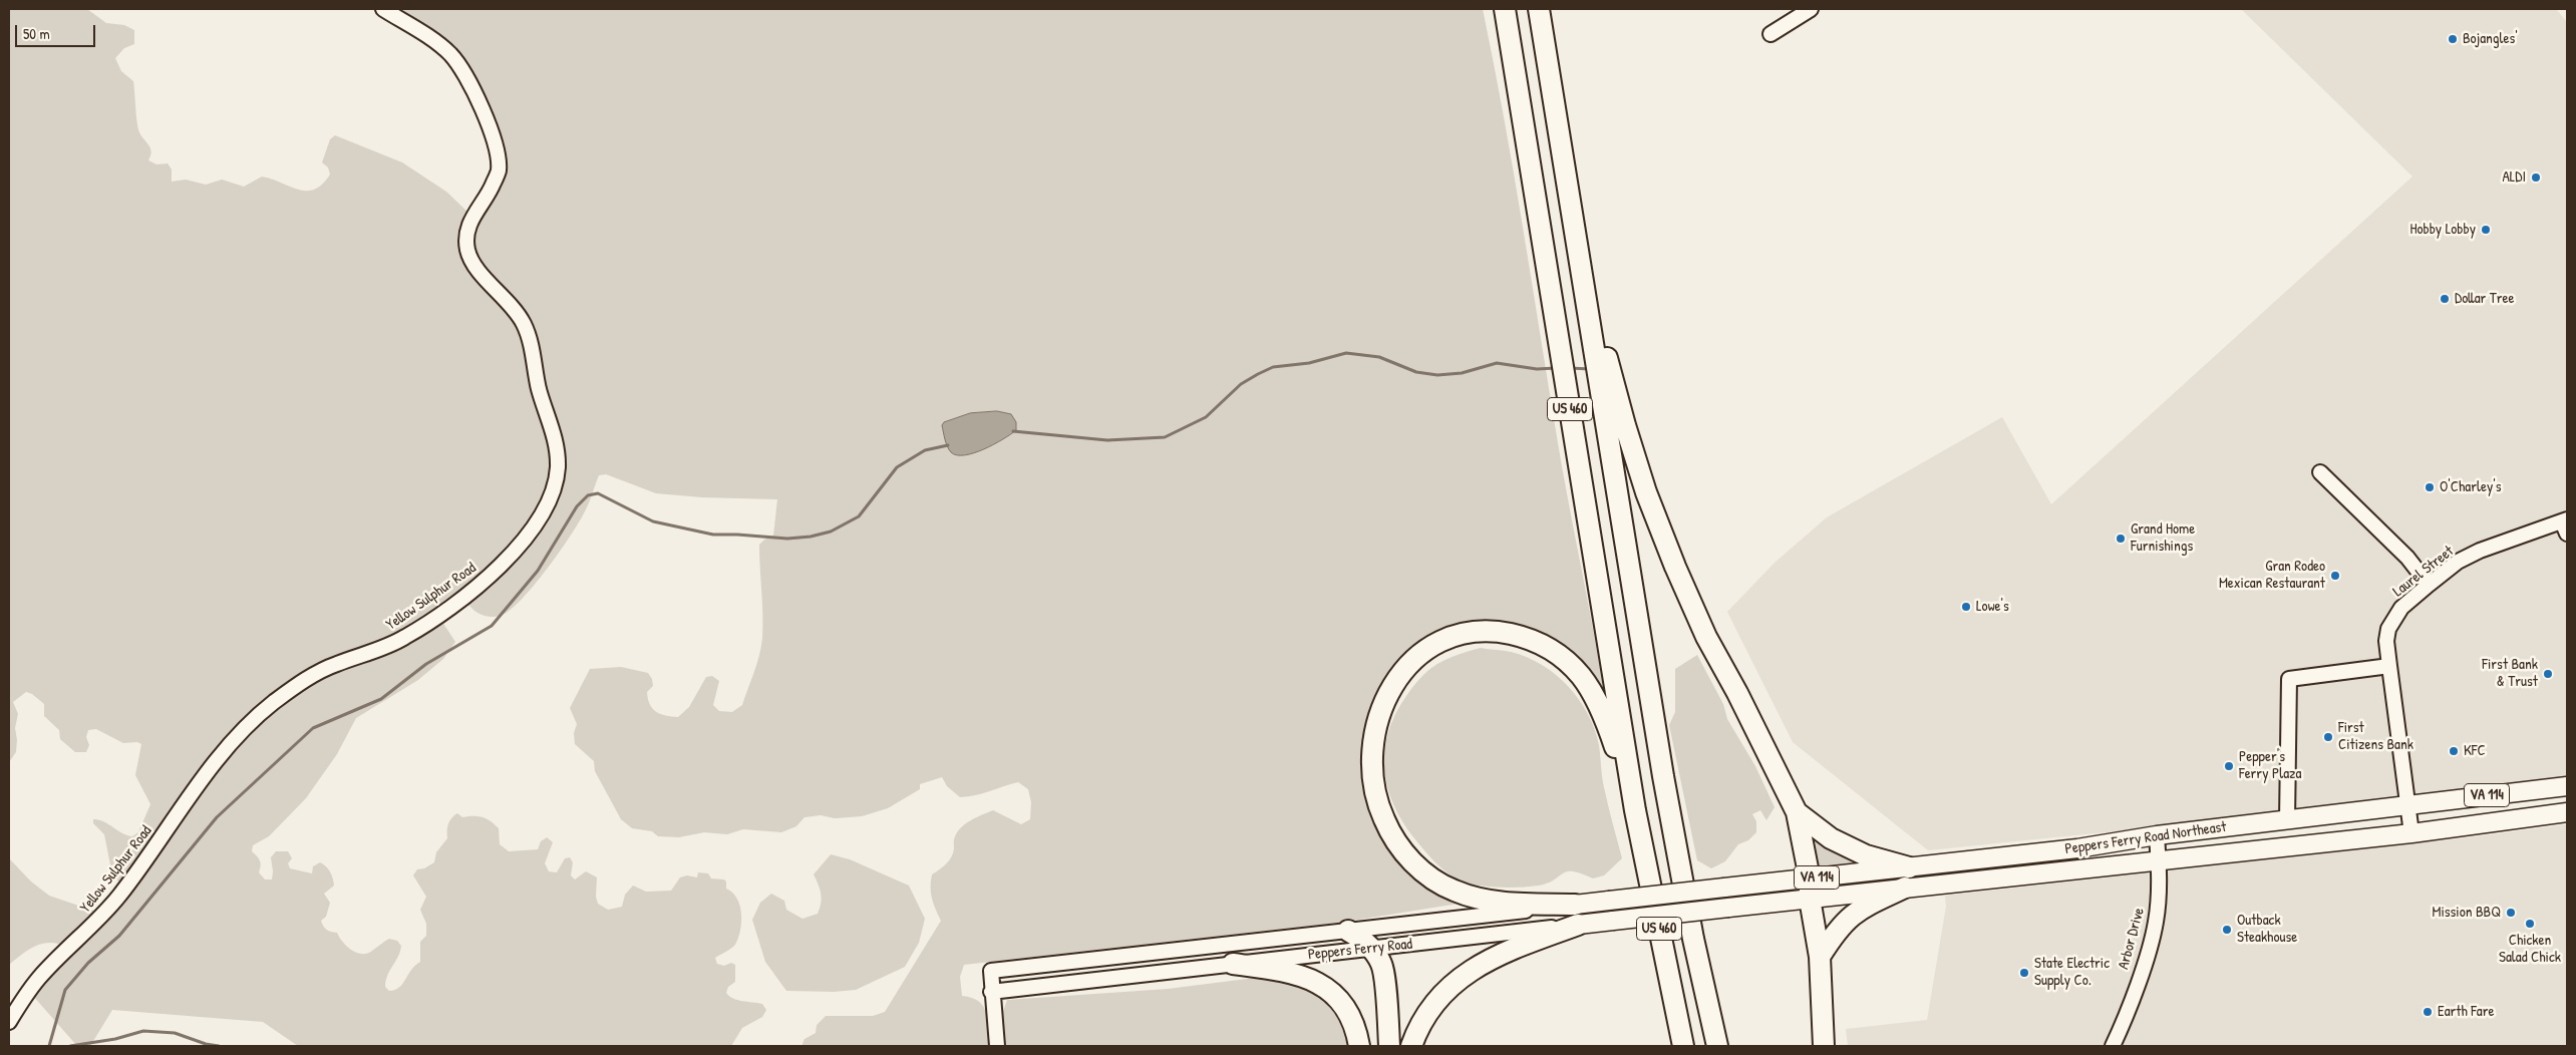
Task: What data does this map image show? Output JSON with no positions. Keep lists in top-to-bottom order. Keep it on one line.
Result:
{"streets":{"highway":["US 460"],"main road":["VA 114","Peppers Ferry Road Northeast","Peppers Ferry Road"],"street":["Laurel Street","Yellow Sulphur Road","Arbor Drive"]},"crossings":[["Laurel Street","Peppers Ferry Road Northeast"],["Peppers Ferry Road Northeast","Arbor Drive"],["Peppers Ferry Road Northeast","Peppers Ferry Road"]],"places":["Bojangles'","ALDI","Hobby Lobby","Dollar Tree","O'Charley's","Grand Home Furnishings","Gran Rodeo Mexican Restaurant","Lowe's","First Bank & Trust","First Citizens Bank","KFC","Pepper's Ferry Plaza","Mission BBQ","Chicken Salad Chick","Outback Steakhouse","State Electric Supply Co.","Earth Fare"],"scale_bar":"50 m"}
